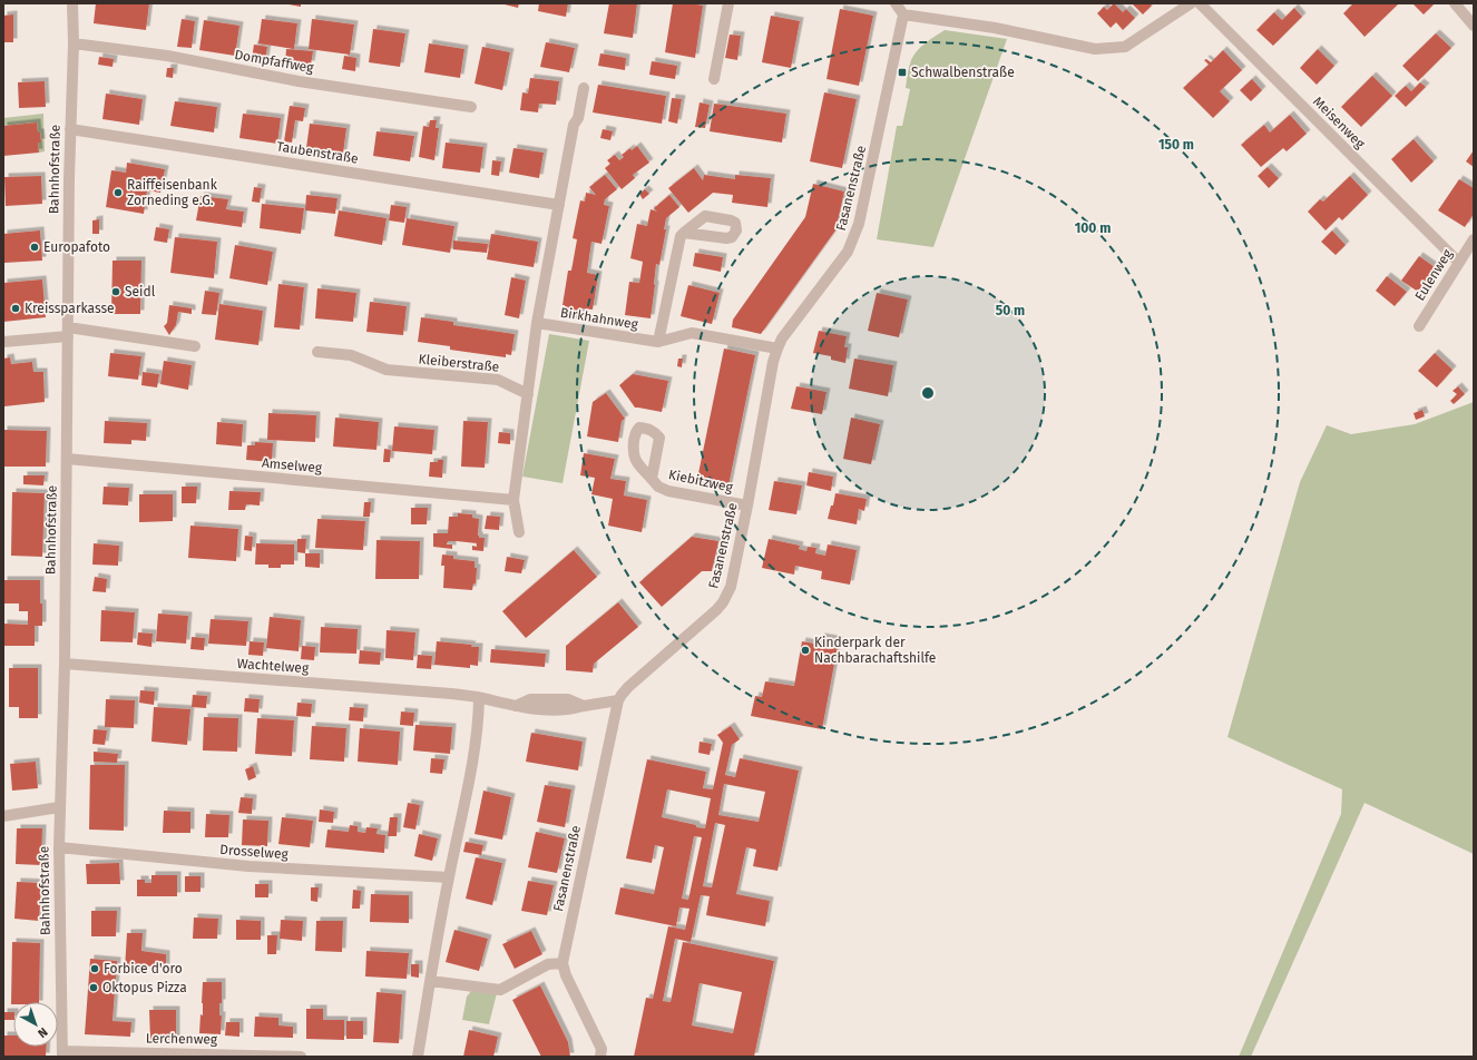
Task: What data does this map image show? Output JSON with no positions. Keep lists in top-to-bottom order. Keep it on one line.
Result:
{"streets":{"street":["Dompfaffweg","Meisenweg","Taubenstraße","Bahnhofstraße","Fasanenstraße","Eulenweg","Birkhahnweg","Kleiberstraße","Amselweg","Kiebitzweg","Wachtelweg","Drosselweg","Lerchenweg"]},"crossings":[["Dompfaffweg","Bahnhofstraße"],["Meisenweg","Eulenweg"],["Taubenstraße","Bahnhofstraße"],["Bahnhofstraße","Amselweg"],["Bahnhofstraße","Wachtelweg"],["Bahnhofstraße","Drosselweg"],["Bahnhofstraße","Lerchenweg"],["Fasanenstraße","Birkhahnweg"],["Fasanenstraße","Kiebitzweg"],["Fasanenstraße","Wachtelweg"]],"places":{"transit":["Schwalbenstraße"],"other":["Raiffeisenbank Zorneding e.G.","Europafoto","Seidl","Kreissparkasse","Kinderpark der Nachbarachaftshilfe","Forbice d'oro","Oktopus Pizza"]},"north":"bottom right","rings":["150 m","100 m","50 m"]}
